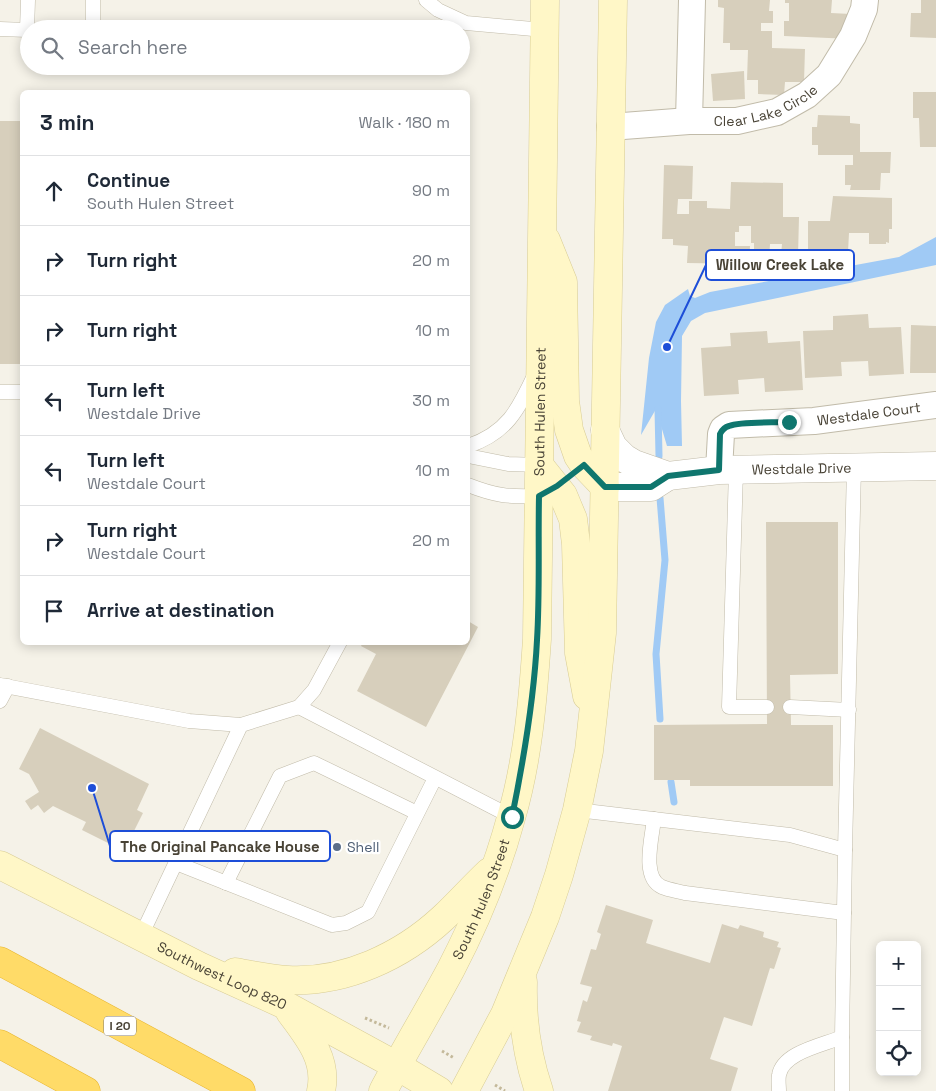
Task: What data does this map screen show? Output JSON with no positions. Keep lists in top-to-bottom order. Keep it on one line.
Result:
{"streets":{"highway":["I 20"],"main road":["South Hulen Street","Southwest Loop 820"],"street":["Clear Lake Circle","Westdale Court","Westdale Drive"]},"crossings":[["South Hulen Street","Southwest Loop 820"],["Westdale Court","Westdale Drive"]],"places":["Willow Creek Lake","The Original Pancake House","Shell"],"page":{"search":"Search here","heading":["3 min","Walk · 180 m"],"list":[["Continue","South Hulen Street","90 m"],["Turn right","20 m"],["Turn right","10 m"],["Turn left","Westdale Drive","30 m"],["Turn left","Westdale Court","10 m"],["Turn right","Westdale Court","20 m"],"Arrive at destination"],"map_buttons":["+","−"]}}
